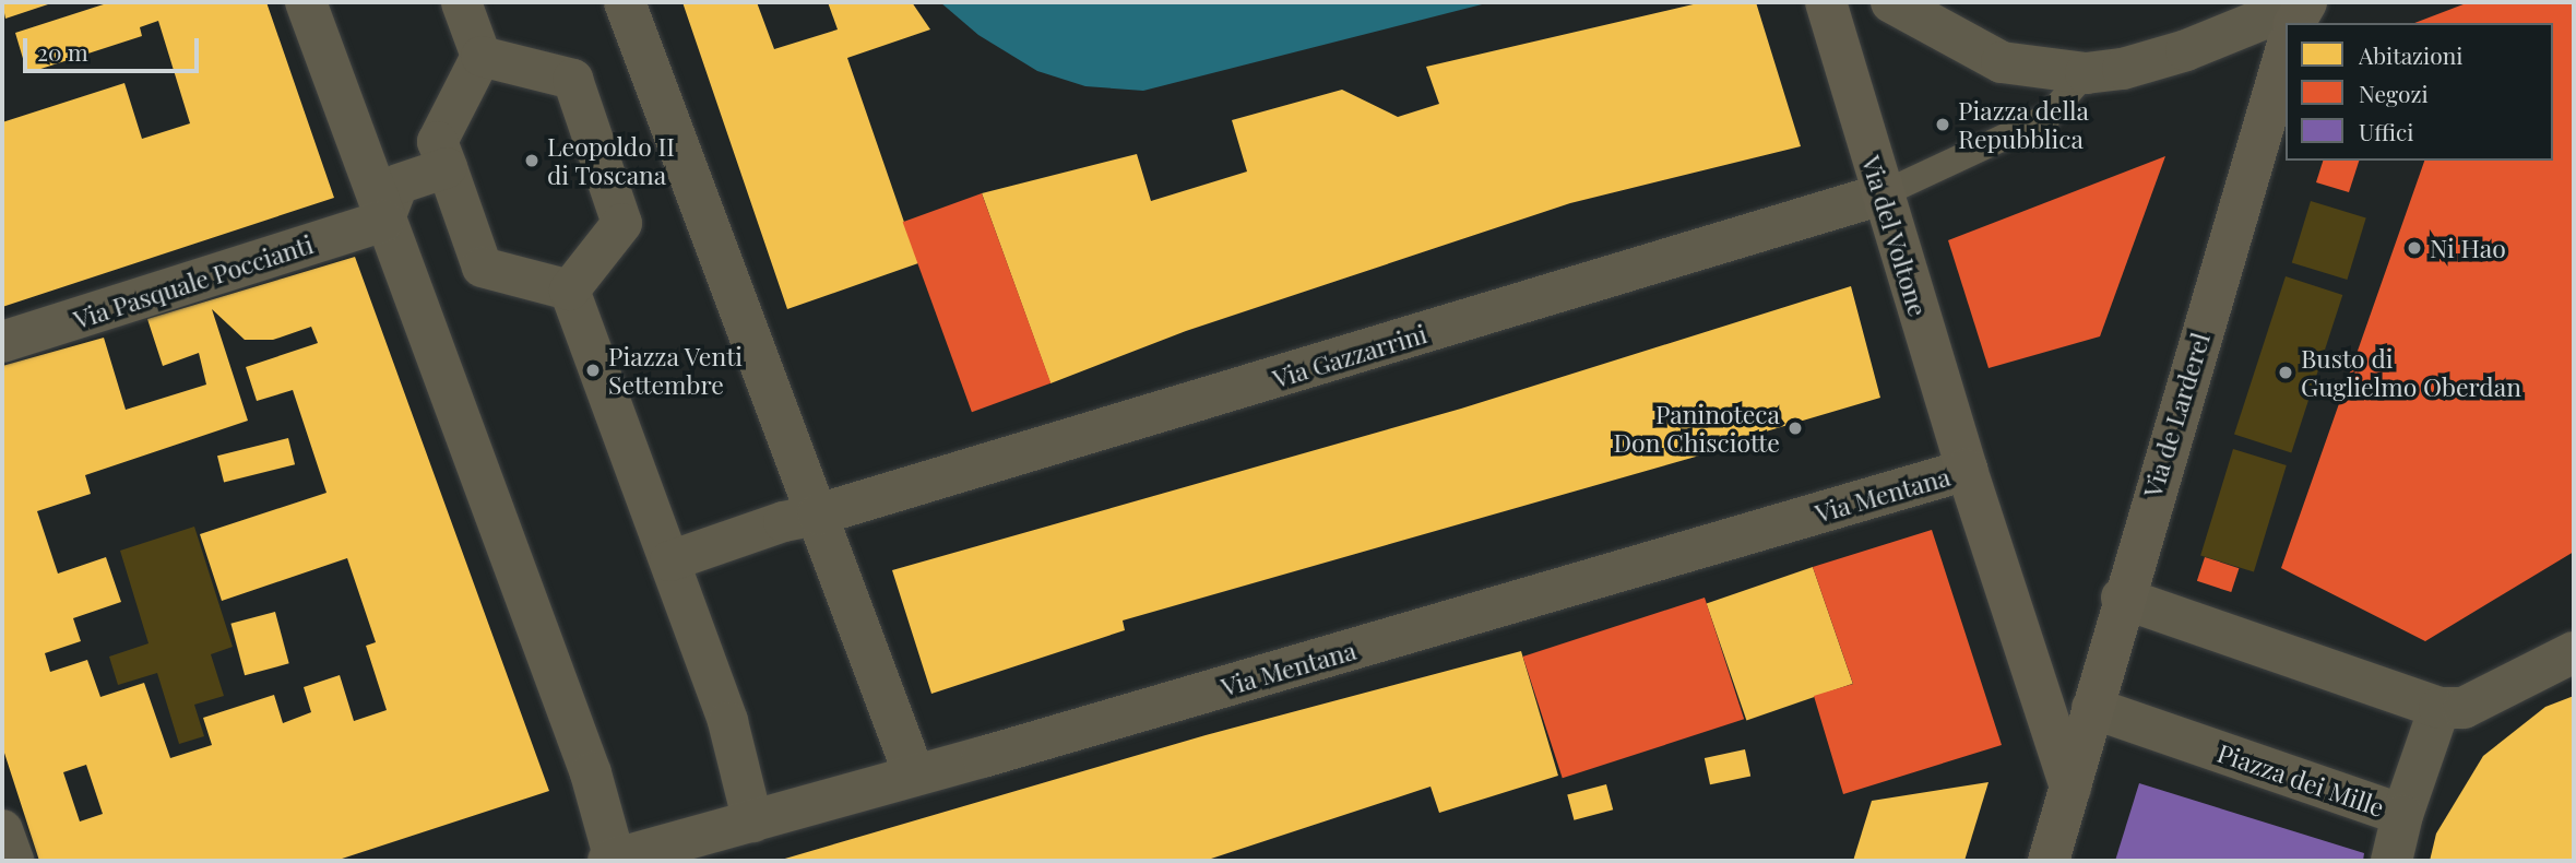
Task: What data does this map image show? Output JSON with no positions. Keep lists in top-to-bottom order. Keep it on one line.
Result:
{"streets":{"main road":["Via del Voltone","Via de Larderel"],"street":["Via Pasquale Poccianti","Via Gazzarrini","Via Mentana","Piazza dei Mille"]},"crossings":[["Via del Voltone","Via Gazzarrini"],["Via del Voltone","Via Mentana"],["Via de Larderel","Piazza dei Mille"]],"places":["Piazza della Repubblica","Leopoldo II di Toscana","Ni Hao","Piazza Venti Settembre","Busto di Guglielmo Oberdan","Paninoteca Don Chisciotte"],"legend":["Abitazioni","Negozi","Uffici"],"scale_bar":"20 m"}
